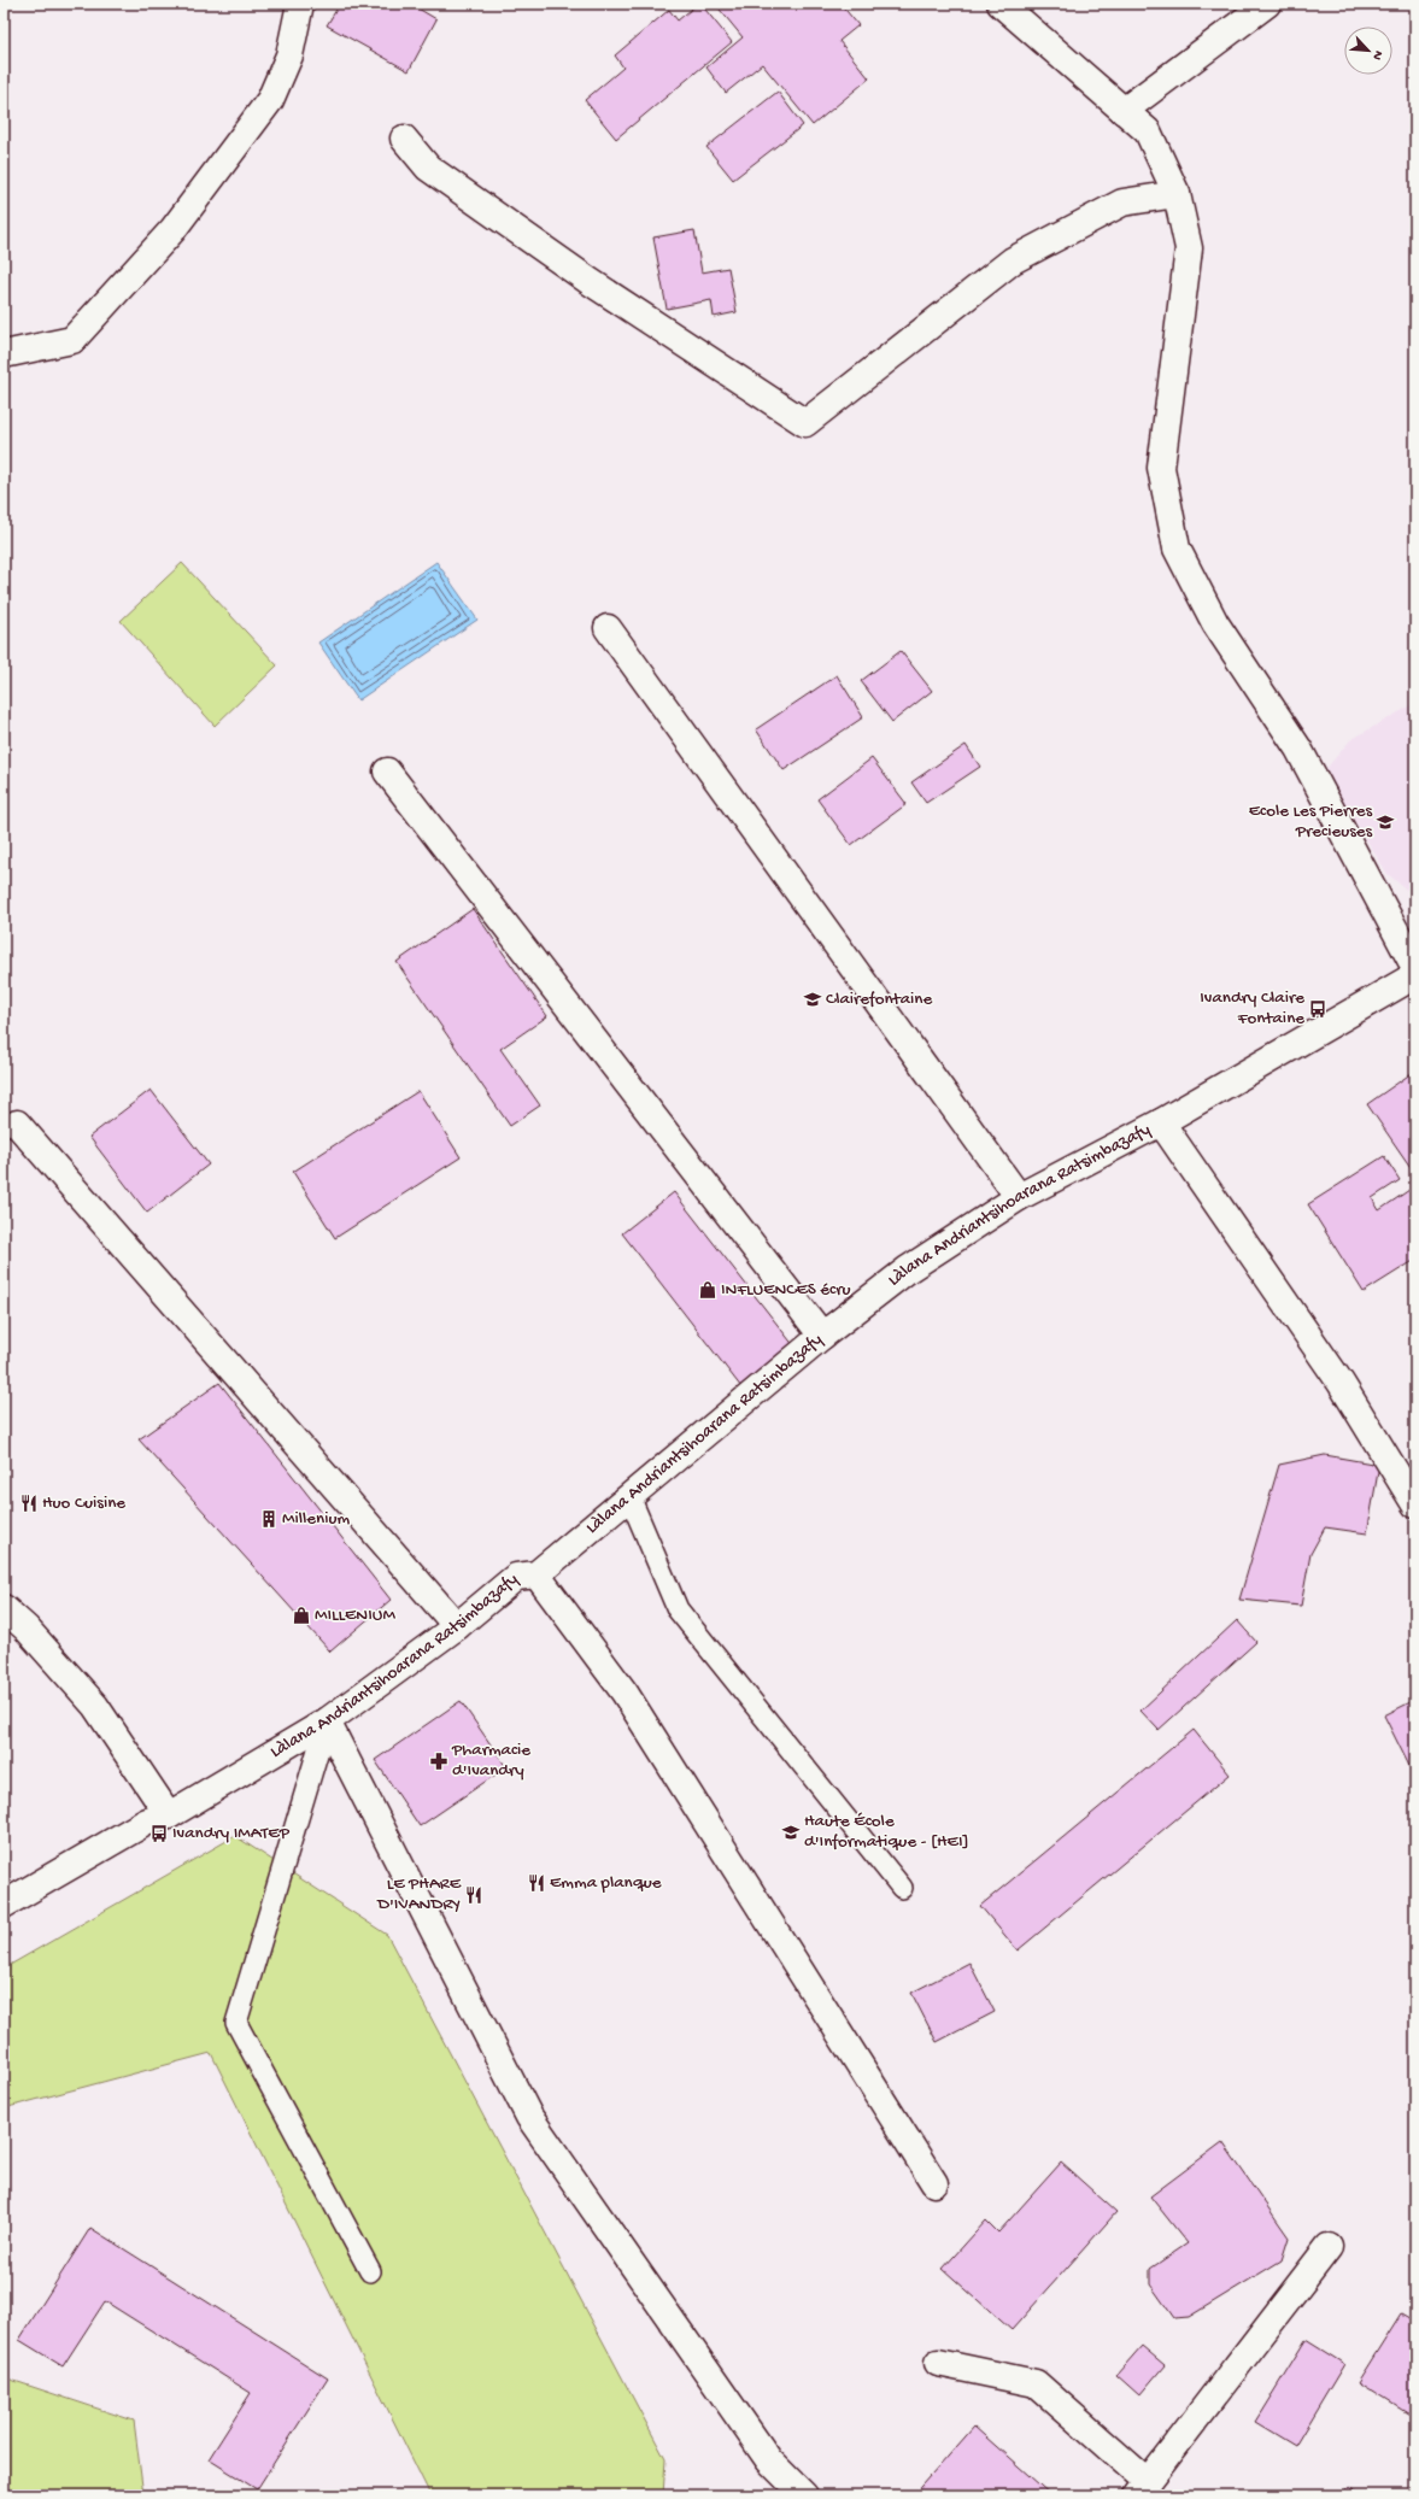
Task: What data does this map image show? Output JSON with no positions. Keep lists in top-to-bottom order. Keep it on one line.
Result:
{"streets":{"street":["Làlana Andriantsihoarana Ratsimbazafy"]},"places":{"school or university":["Ecole Les Pierres Precieuses","Clairefontaine","Haute École d'Informatique - [HEI]"],"bus stop":["Ivandry Claire Fontaine","Ivandry IMATEP"],"shop":["INFLUENCES écru","MILLENIUM"],"restaurant":["Huo Cuisine","Emma planque","LE PHARE D'IVANDRY"],"building":["Millenium"],"pharmacy":["Pharmacie d'Ivandry"]},"north":"bottom right"}
